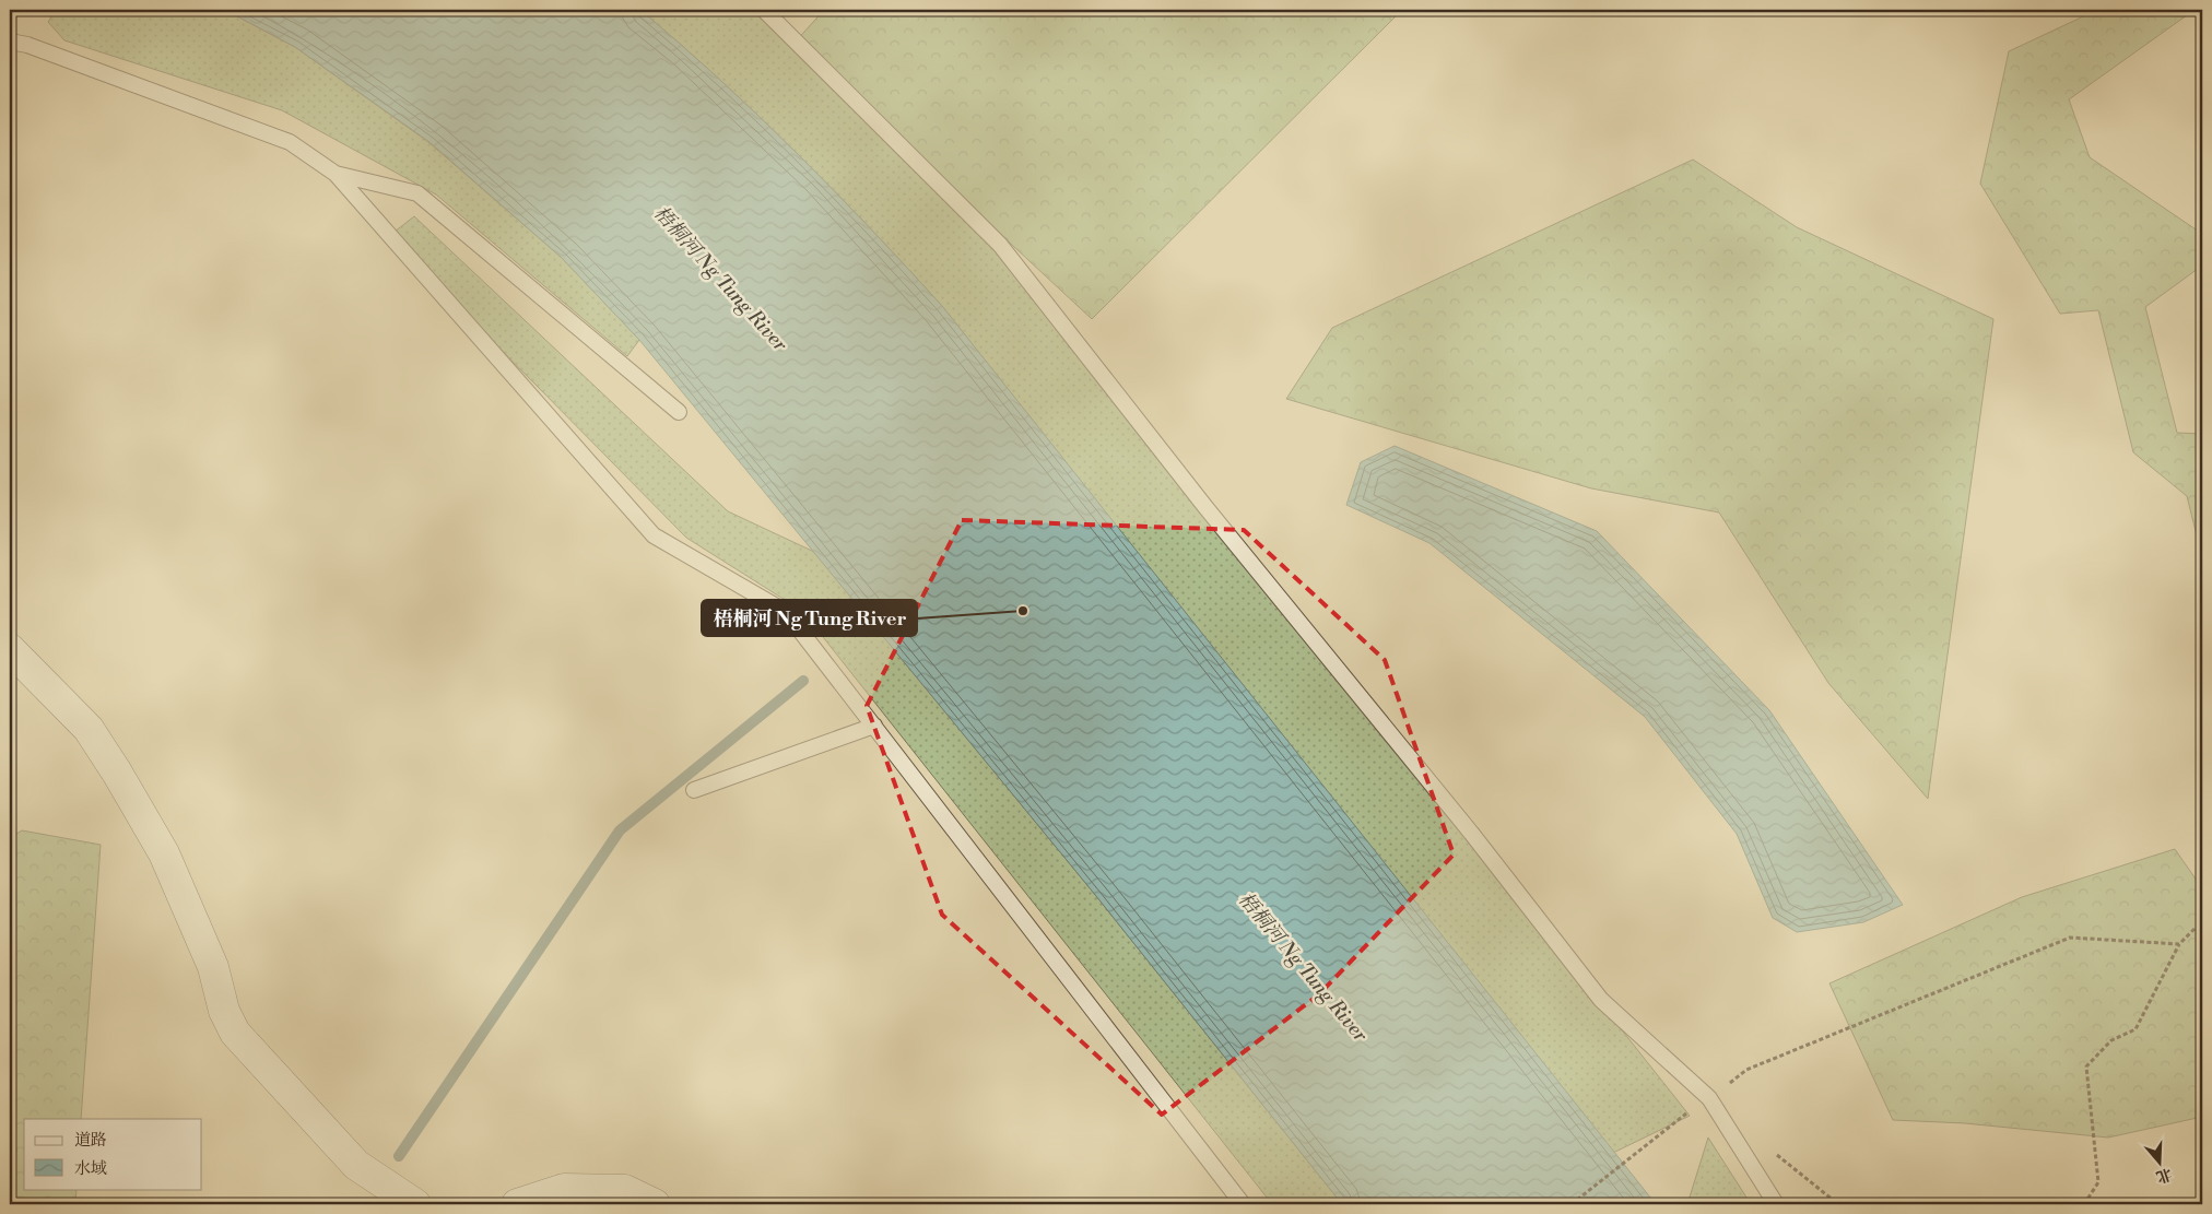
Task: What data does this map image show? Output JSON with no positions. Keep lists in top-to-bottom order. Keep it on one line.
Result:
{"water":["梧桐河 Ng Tung River"],"places":["梧桐河 Ng Tung River"],"legend":["道路","水域"],"north":"bottom"}
